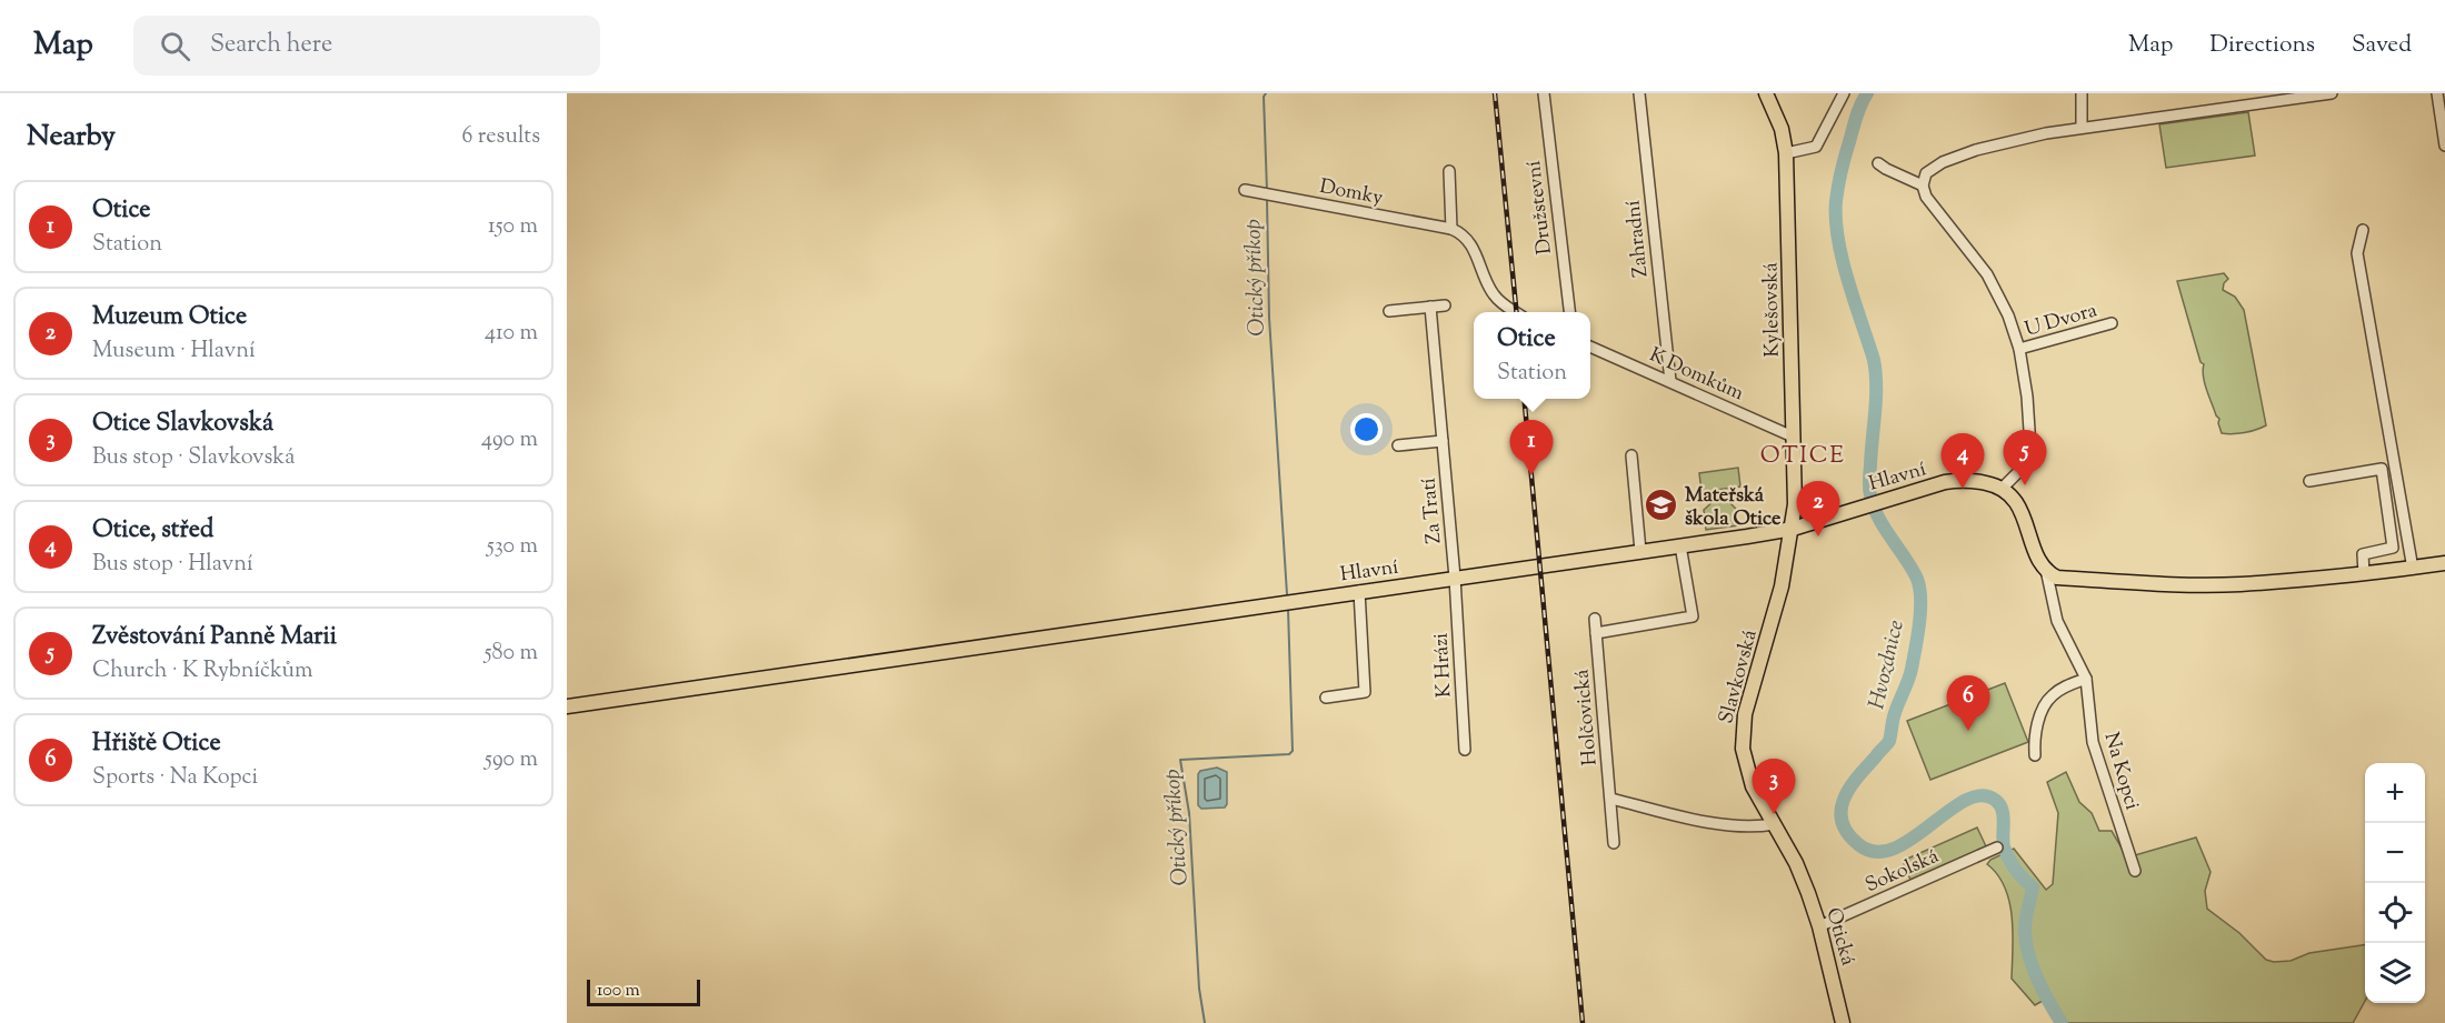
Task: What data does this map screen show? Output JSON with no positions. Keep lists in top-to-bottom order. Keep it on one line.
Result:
{"streets":{"main road":["Kylešovská","Hlavní","Slavkovská","Otická"],"street":["Domky","Družstevní","Zahradní","U Dvora","K Domkům","Za Tratí","K Hrázi","Holčovická","Na Kopci","Sokolská"]},"crossings":[["Zahradní","K Domkům"],["Kylešovská","K Domkům"],["Kylešovská","Hlavní"],["Kylešovská","Slavkovská"],["Hlavní","Za Tratí"],["Hlavní","K Hrázi"],["Hlavní","Slavkovská"],["Za Tratí","K Hrázi"],["Slavkovská","Otická"],["Sokolská","Otická"]],"districts":["OTICE"],"water":["Otický příkop","Hvozdnice"],"places":{"school or university":["Mateřská škola Otice"]},"scale_bar":"100 m","page":{"header":"Map","search":"Search here","nav":["Map","Directions","Saved"],"heading":["Nearby","6 results"],"list":[{"mark":"1","name":"Otice","note":"Station","value":"150 m"},{"mark":"2","name":"Muzeum Otice","note":"Museum · Hlavní","value":"410 m"},{"mark":"3","name":"Otice Slavkovská","note":"Bus stop · Slavkovská","value":"490 m"},{"mark":"4","name":"Otice, střed","note":"Bus stop · Hlavní","value":"530 m"},{"mark":"5","name":"Zvěstování Panně Marii","note":"Church · K Rybníčkům","value":"580 m"},{"mark":"6","name":"Hřiště Otice","note":"Sports · Na Kopci","value":"590 m"}],"popup":["Otice","Station"],"pins":["1","5","4","2","6","3"],"map_buttons":["+","−"],"scale":"100 m"}}
